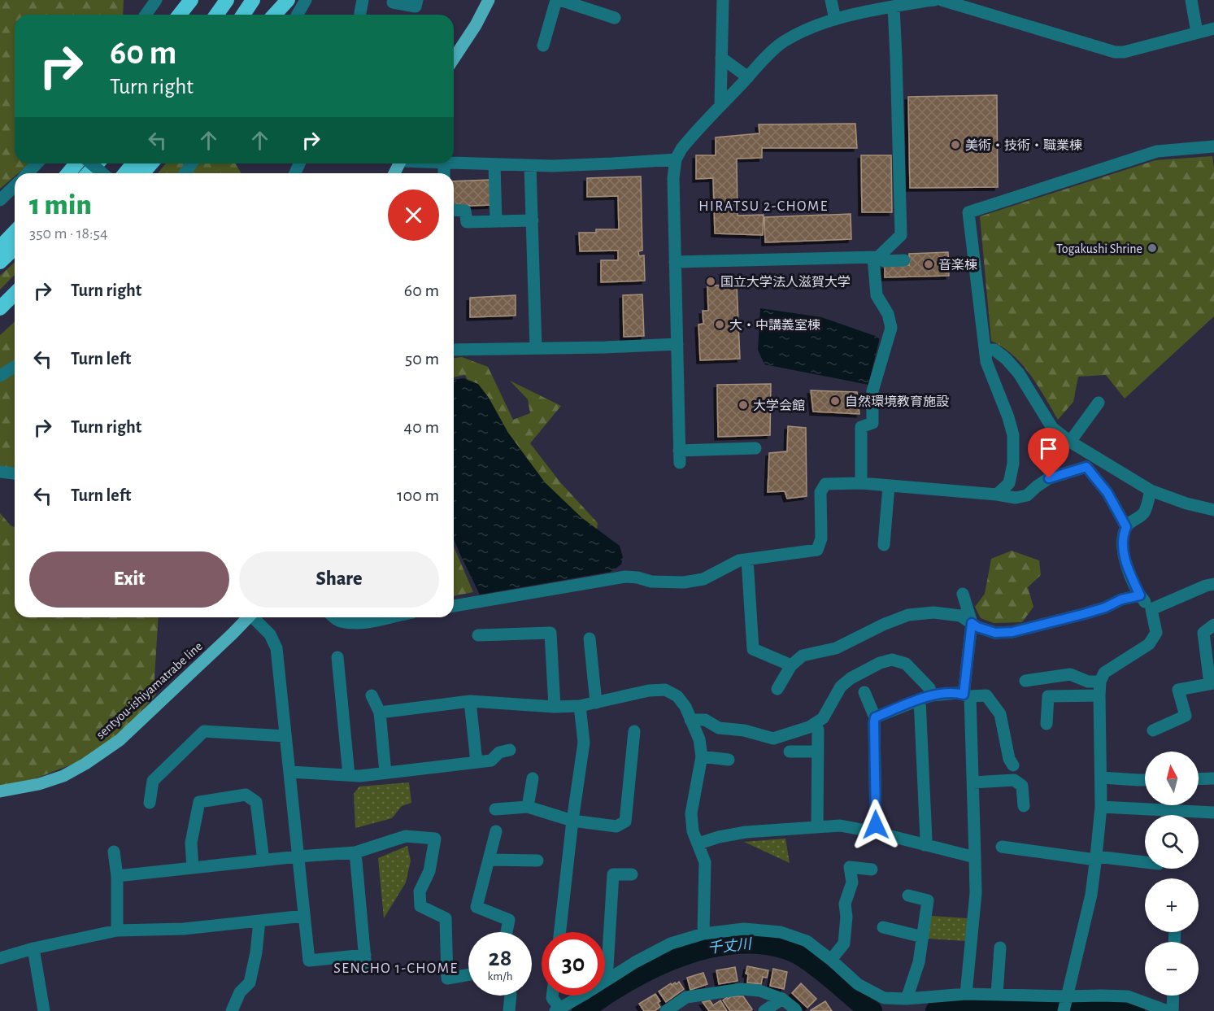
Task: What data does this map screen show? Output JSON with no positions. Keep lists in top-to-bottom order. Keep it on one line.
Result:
{"streets":{"main road":["sentyou-ishiyamatrabe line"]},"districts":["HIRATSU 2-CHOME","SENCHO 1-CHOME"],"water":["千丈川"],"places":["美術・技術・職業棟","Togakushi Shrine","音楽棟","国立大学法人滋賀大学","大・中講義室棟","自然環境教育施設","大学会館"],"north":"top","page":{"turn":["60 m","Turn right"],"heading":["1 min","350 m · 18:54"],"list":[{"name":"Turn right","value":"60 m"},{"name":"Turn left","value":"50 m"},{"name":"Turn right","value":"40 m"},{"name":"Turn left","value":"100 m"}],"buttons":["Exit","Share"],"map_buttons":["+","−"],"speed":"28 km/h","limit":"30"}}
